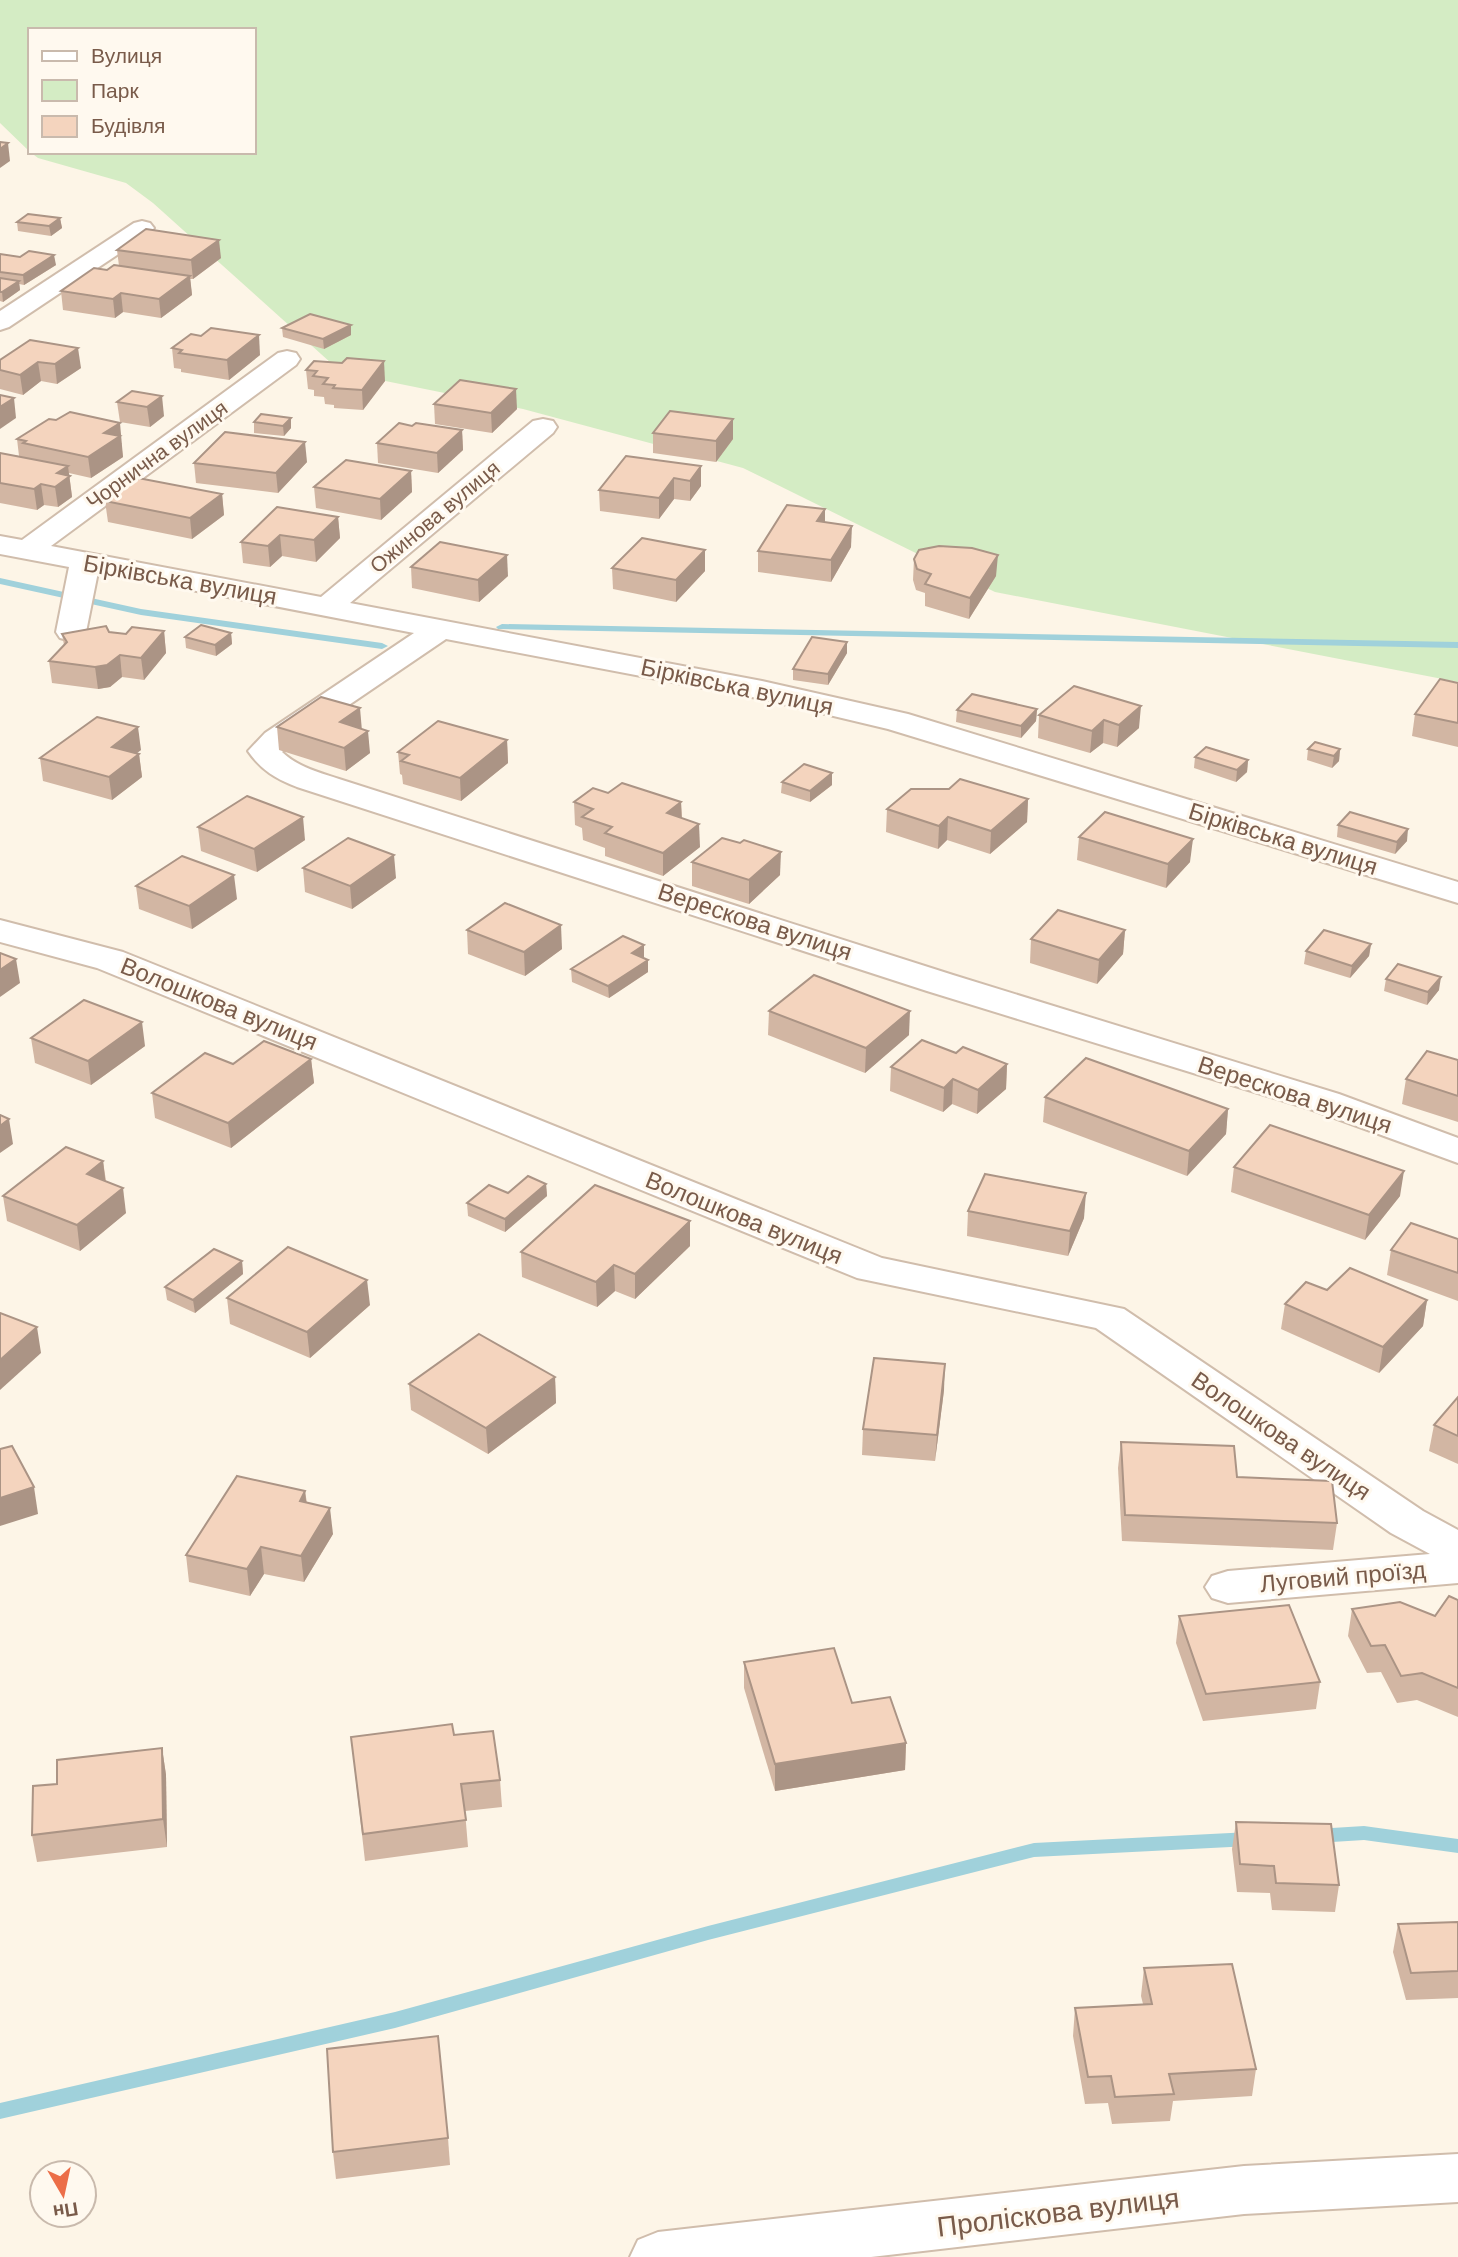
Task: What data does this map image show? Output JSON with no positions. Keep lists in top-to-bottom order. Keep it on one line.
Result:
{"streets":{"street":["Чорнична вулиця","Ожинова вулиця","Бірківська вулиця","Верескова вулиця","Волошкова вулиця","Луговий проїзд","Проліскова вулиця"]},"crossings":[["Чорнична вулиця","Бірківська вулиця"],["Ожинова вулиця","Бірківська вулиця"],["Бірківська вулиця","Верескова вулиця"]],"legend":["Вулиця","Парк","Будівля"],"north":"bottom"}
